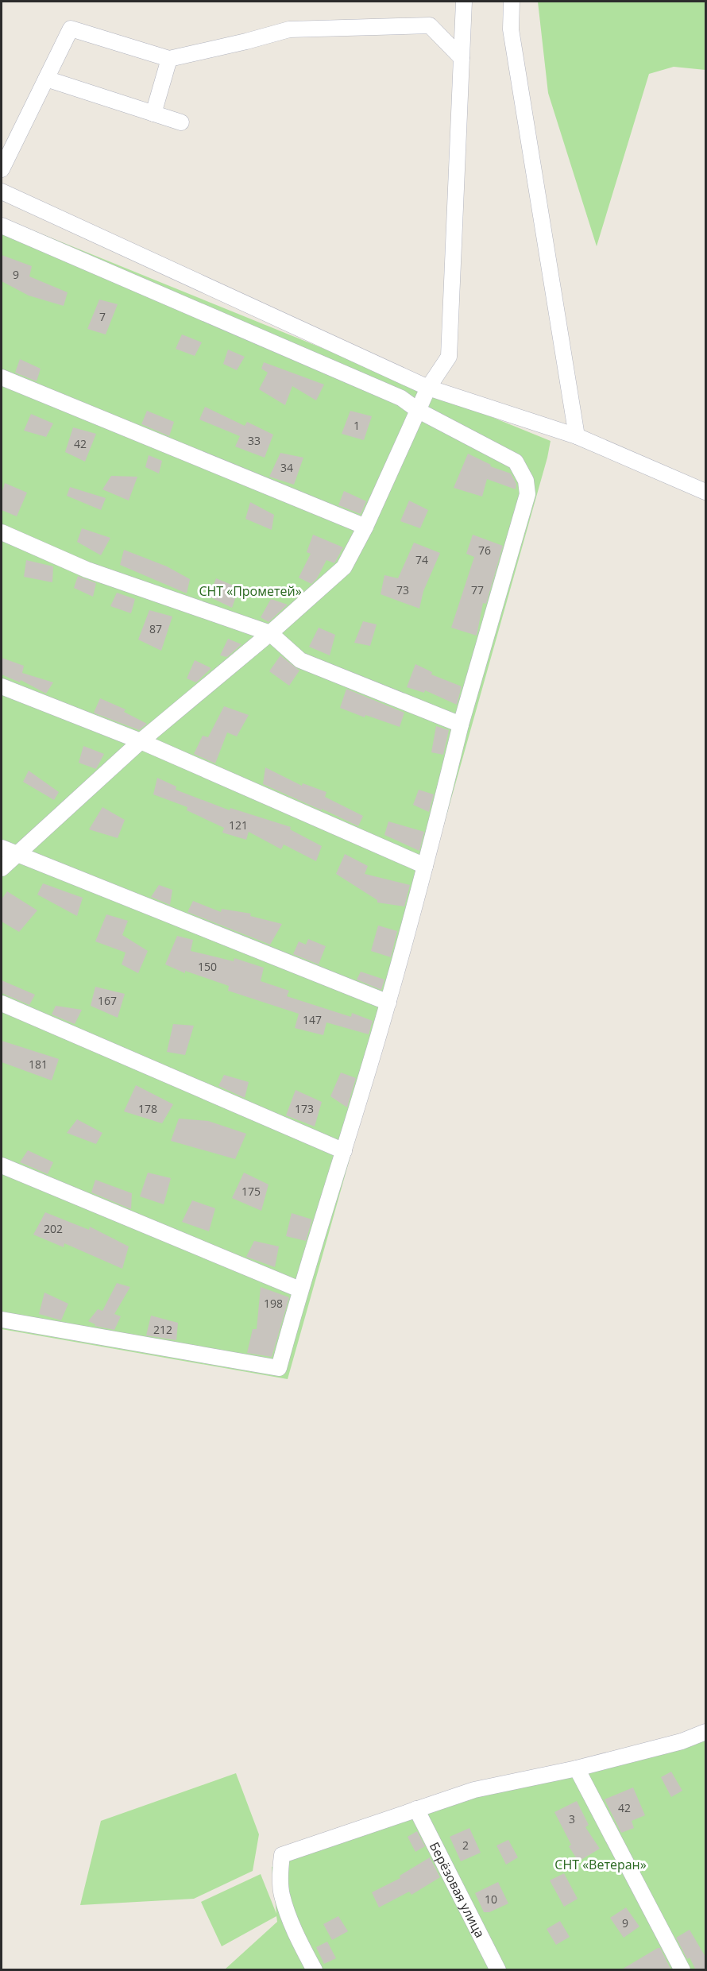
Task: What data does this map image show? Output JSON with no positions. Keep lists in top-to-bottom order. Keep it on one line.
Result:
{"streets":{"street":["Берёзовая улица"]},"parks":["СНТ «Прометей»","СНТ «Ветеран»"],"house_numbers":["9","7","1","33","42","34","76","74","73","77","87","121","150","167","147","181","178","173","175","202","198","212","42","3","2","10","9"]}
